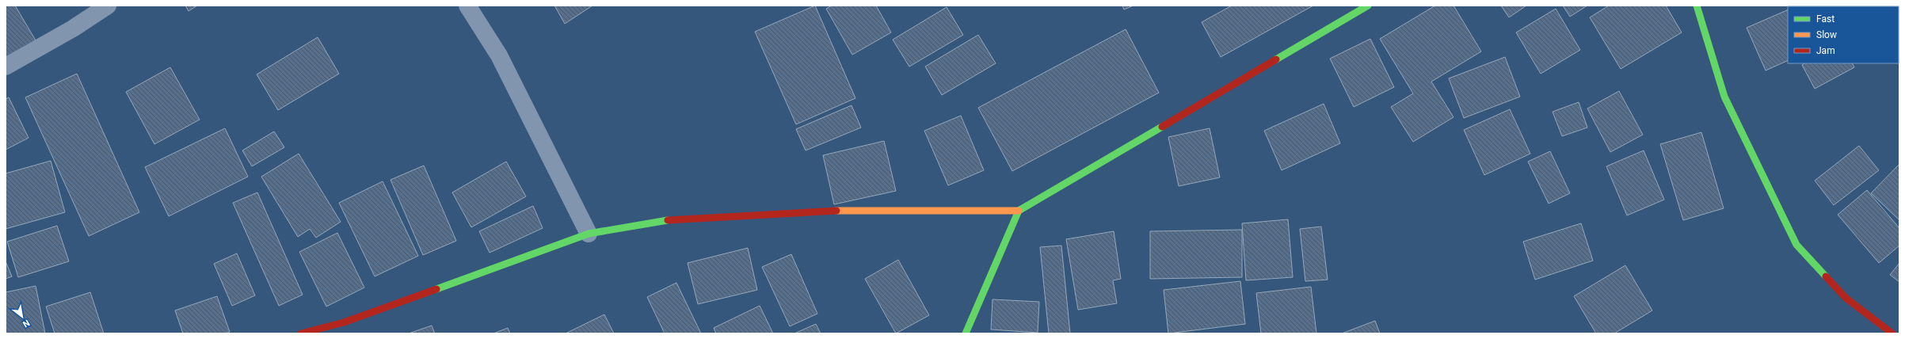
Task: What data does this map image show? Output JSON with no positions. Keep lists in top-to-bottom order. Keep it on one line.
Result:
{"legend":["Fast","Slow","Jam"],"north":"bottom right"}
